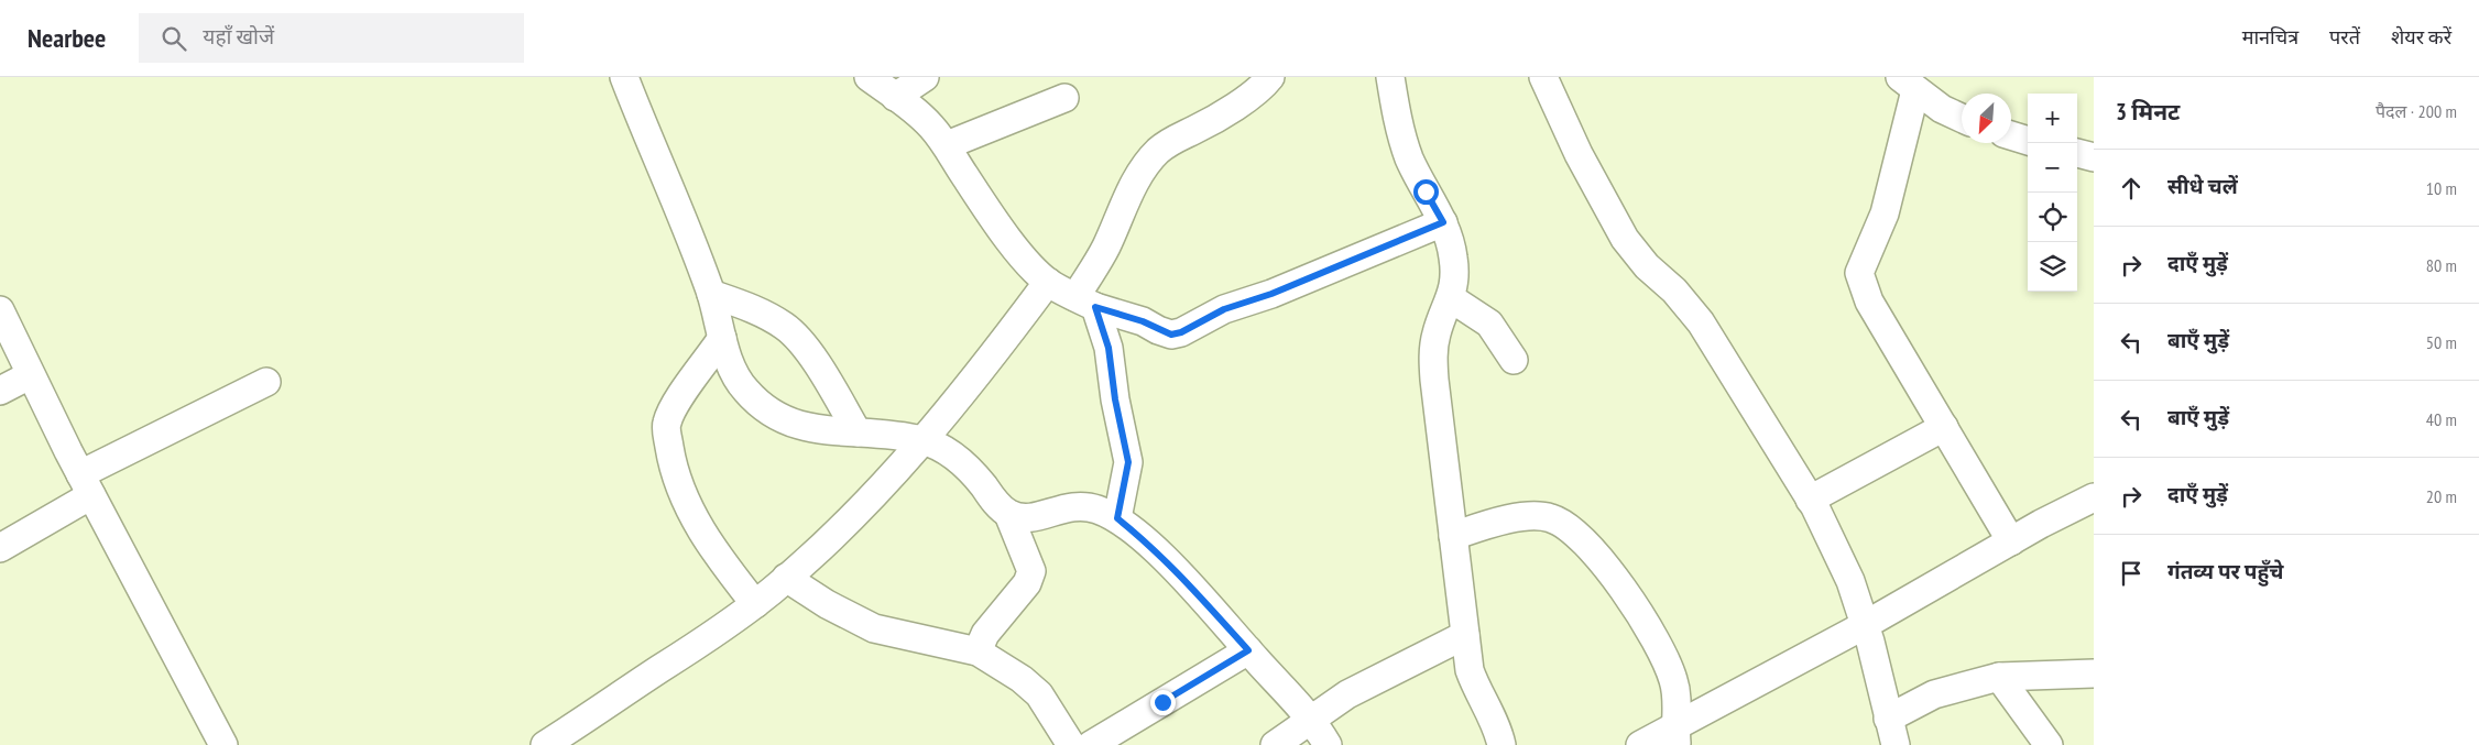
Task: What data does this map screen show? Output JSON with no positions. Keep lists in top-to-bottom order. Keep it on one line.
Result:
{"north":"bottom left","page":{"header":"Nearbee","search":"यहाँ खोजें","nav":["मानचित्र","परतें","शेयर करें"],"heading":["3 मिनट","पैदल · 200 m"],"map_buttons":["+","−"],"list":[["सीधे चलें","10 m"],["दाएँ मुड़ें","80 m"],["बाएँ मुड़ें","50 m"],["बाएँ मुड़ें","40 m"],["दाएँ मुड़ें","20 m"],"गंतव्य पर पहुँचे"]}}
